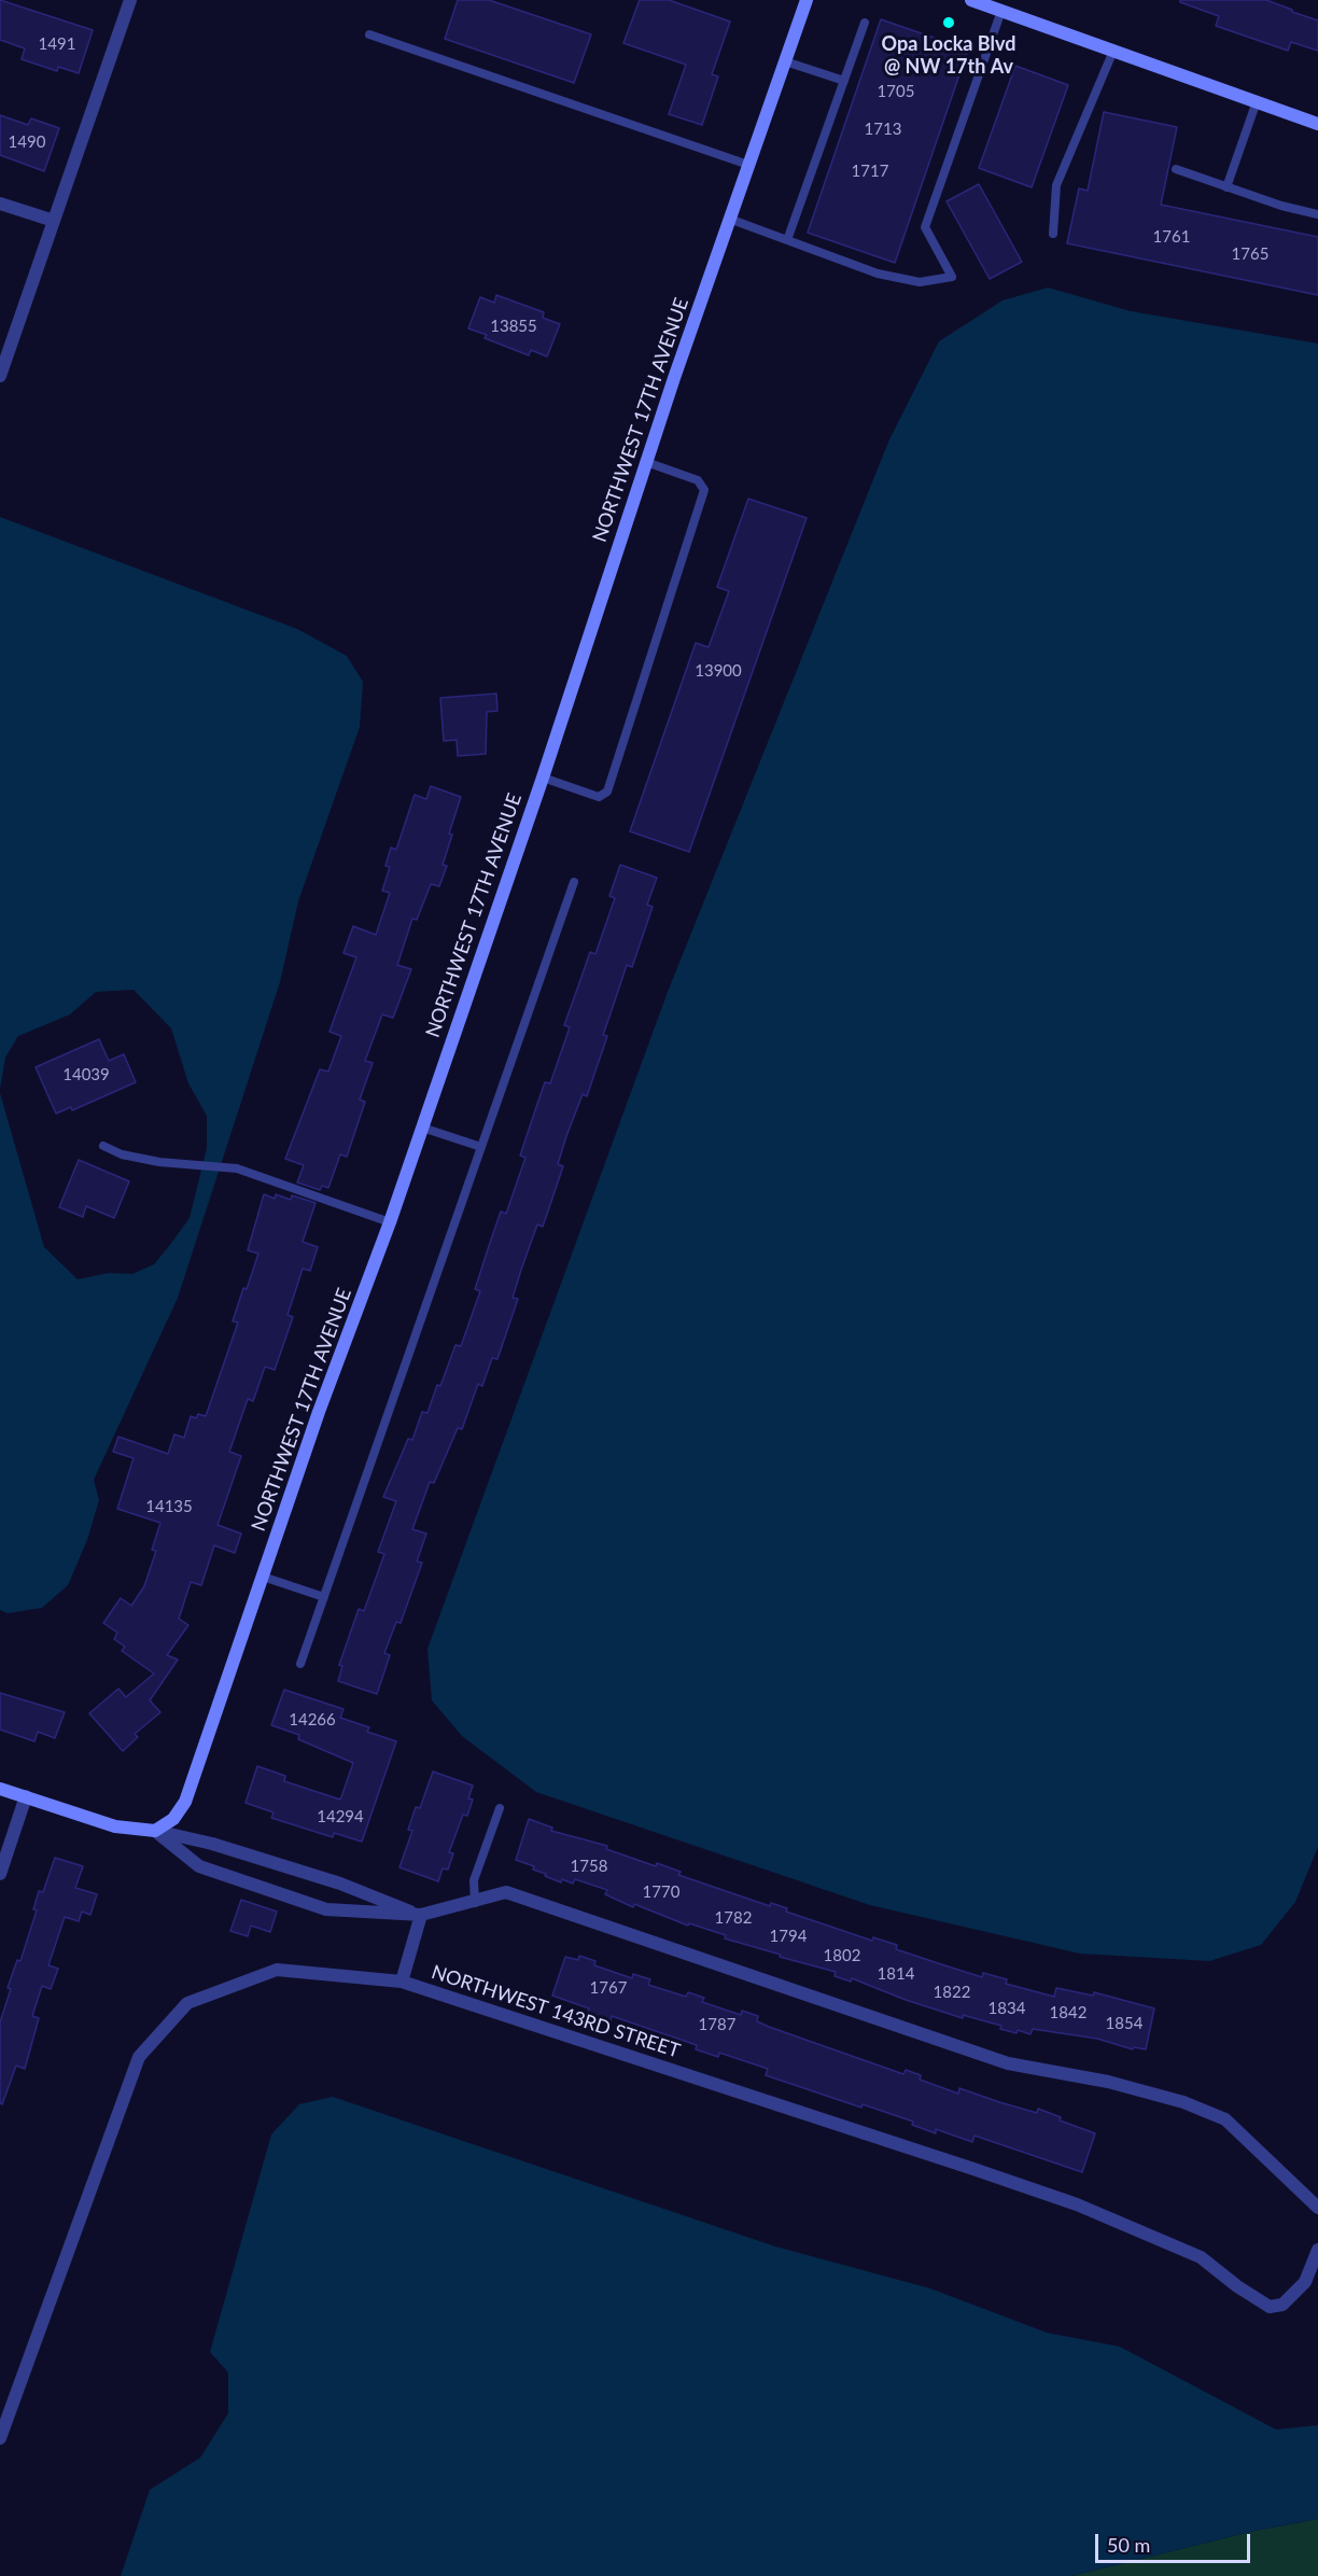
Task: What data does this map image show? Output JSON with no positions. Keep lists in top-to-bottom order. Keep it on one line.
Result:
{"streets":{"street":["NORTHWEST 17TH AVENUE","NORTHWEST 143RD STREET"]},"places":["Opa Locka Blvd @ NW 17th Av"],"house_numbers":["1491","1705","1713","1490","1717","1761","1765","13855","13900","14039","14135","14266","14294","1758","1770","1782","1794","1802","1814","1767","1822","1834","1842","1854","1787"],"scale_bar":"50 m"}
